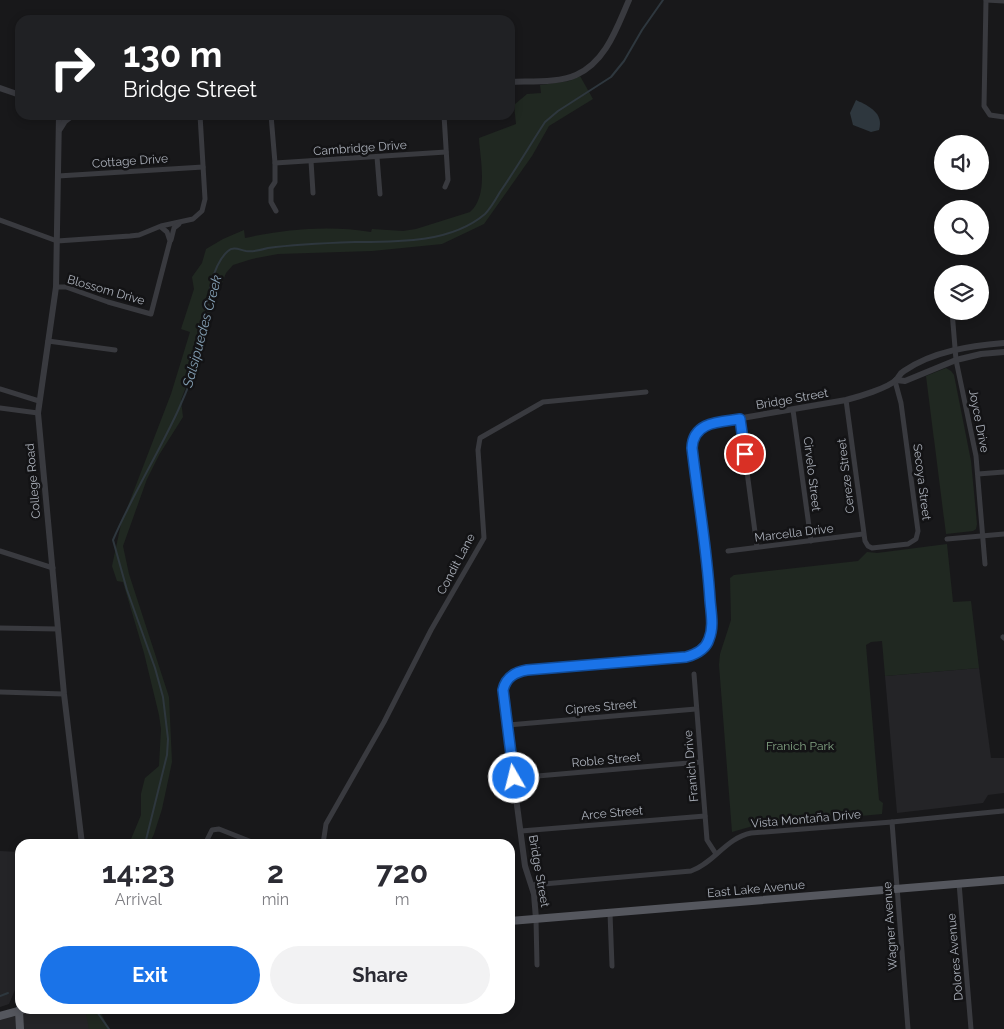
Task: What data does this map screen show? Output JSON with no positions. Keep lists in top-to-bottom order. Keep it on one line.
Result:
{"streets":{"main road":["East Lake Avenue"],"street":["Cambridge Drive","Cottage Drive","Blossom Drive","Bridge Street","Joyce Drive","Cirvelo Street","Cereze Street","College Road","Secoya Street","Marcella Drive","Condit Lane","Cipres Street","Roble Street","Franich Drive","Arce Street","Vista Montaña Drive","Wagner Avenue","Dolores Avenue"]},"crossings":[["Cottage Drive","College Road"],["Blossom Drive","College Road"],["Bridge Street","Joyce Drive"],["Bridge Street","Cirvelo Street"],["Bridge Street","Cereze Street"],["Bridge Street","Secoya Street"],["Bridge Street","Cipres Street"],["Bridge Street","Roble Street"],["Bridge Street","Arce Street"],["Bridge Street","Vista Montaña Drive"],["Bridge Street","East Lake Avenue"],["Cirvelo Street","Marcella Drive"],["Cereze Street","Secoya Street"],["Cereze Street","Marcella Drive"],["Cipres Street","Franich Drive"],["Roble Street","Franich Drive"],["Franich Drive","Arce Street"],["Franich Drive","Vista Montaña Drive"],["Vista Montaña Drive","Wagner Avenue"],["East Lake Avenue","Wagner Avenue"],["East Lake Avenue","Dolores Avenue"]],"water":["Salsipuedes Creek"],"parks":["Franich Park"],"page":{"turn":["130 m","Bridge Street"],"eta":["14:23","Arrival","2","min","720","m"],"buttons":["Exit","Share"]}}
